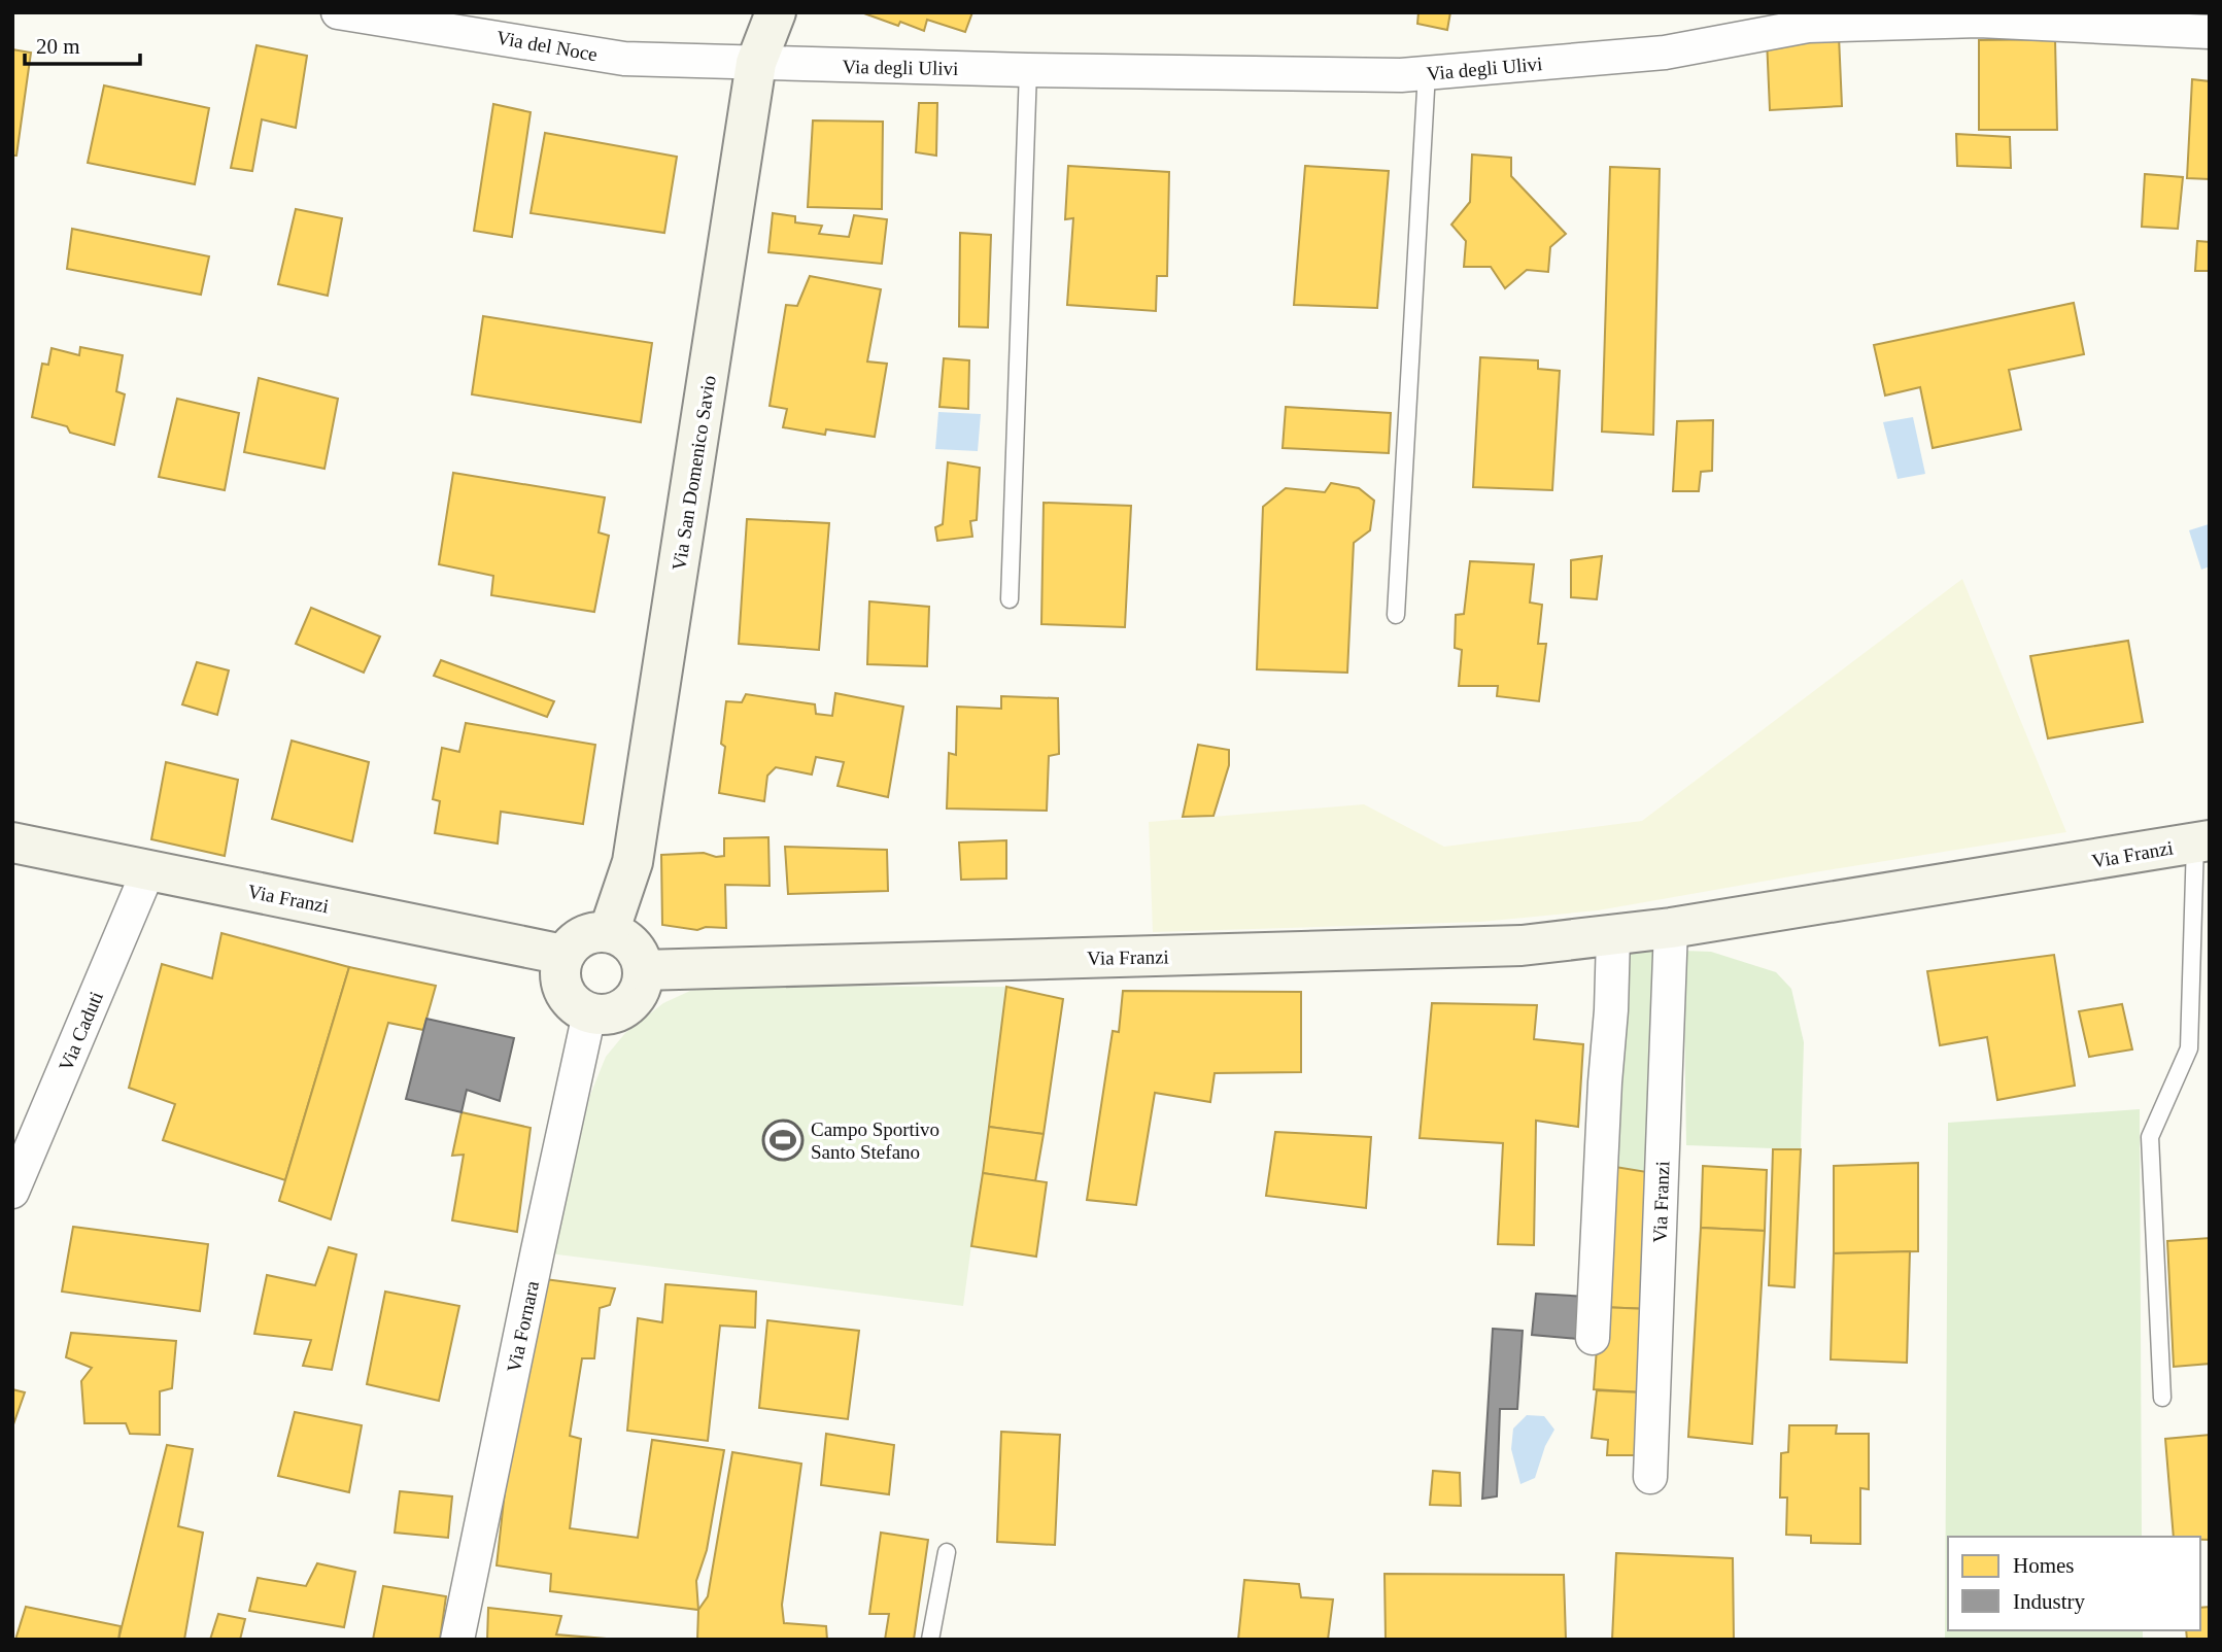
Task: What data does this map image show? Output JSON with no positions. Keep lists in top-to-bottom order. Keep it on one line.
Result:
{"streets":{"main road":["Via San Domenico Savio","Via Franzi"],"street":["Via del Noce","Via degli Ulivi","Via Caduti","Via Fornara"]},"crossings":[["Via del Noce","Via degli Ulivi"],["Via del Noce","Via San Domenico Savio"],["Via degli Ulivi","Via San Domenico Savio"],["Via San Domenico Savio","Via Franzi"],["Via San Domenico Savio","Via Fornara"],["Via Franzi","Via Caduti"],["Via Franzi","Via Fornara"]],"places":{"sports":["Campo Sportivo Santo Stefano"]},"legend":["Homes","Industry"],"scale_bar":"20 m"}
